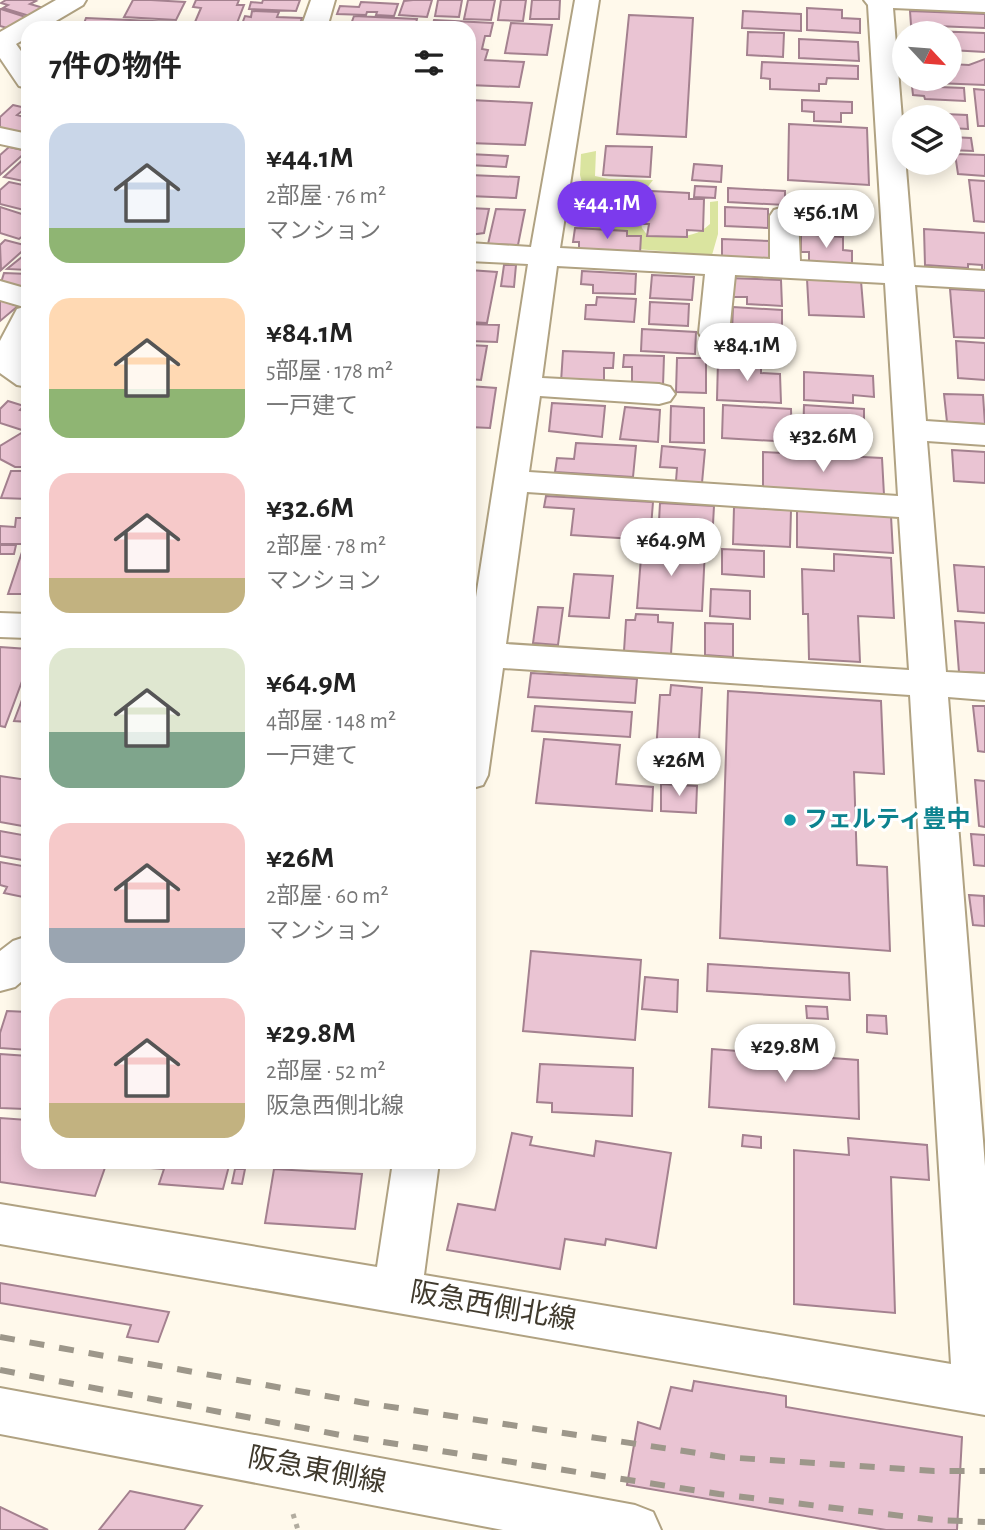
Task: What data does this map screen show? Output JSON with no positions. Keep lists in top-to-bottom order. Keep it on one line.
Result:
{"streets":{"street":["阪急西側北線","阪急東側線"]},"places":["フェルティ豊中"],"north":"bottom right","page":{"heading":"7件の物件","list":[{"name":"¥44.1M","note":"2部屋 · 76 m² · マンション"},{"name":"¥84.1M","note":"5部屋 · 178 m² · 一戸建て"},{"name":"¥32.6M","note":"2部屋 · 78 m² · マンション"},{"name":"¥64.9M","note":"4部屋 · 148 m² · 一戸建て"},{"name":"¥26M","note":"2部屋 · 60 m² · マンション"},{"name":"¥29.8M","note":"2部屋 · 52 m² · 阪急西側北線"}],"price":["¥44.1M","¥56.1M","¥84.1M","¥32.6M","¥64.9M","¥26M","¥29.8M"]}}
